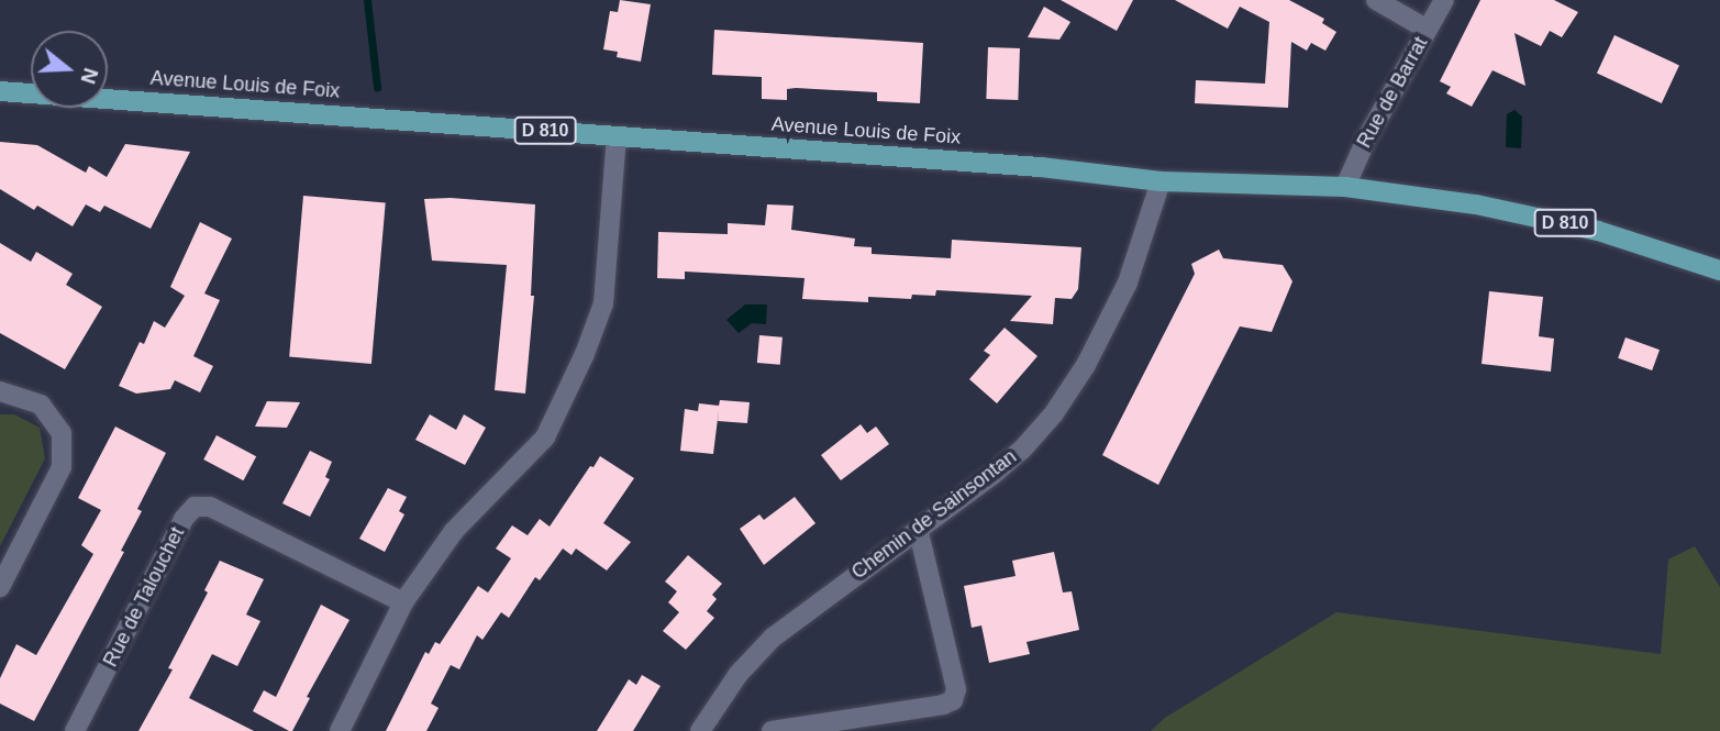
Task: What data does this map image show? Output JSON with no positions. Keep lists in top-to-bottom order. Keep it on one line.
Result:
{"streets":{"main road":["Avenue Louis de Foix","D 810"],"street":["Rue de Barrat","Chemin de Sainsontan","Rue de Talouchet"]},"crossings":[["Avenue Louis de Foix","Rue de Barrat"],["Avenue Louis de Foix","Chemin de Sainsontan"]],"north":"right"}
